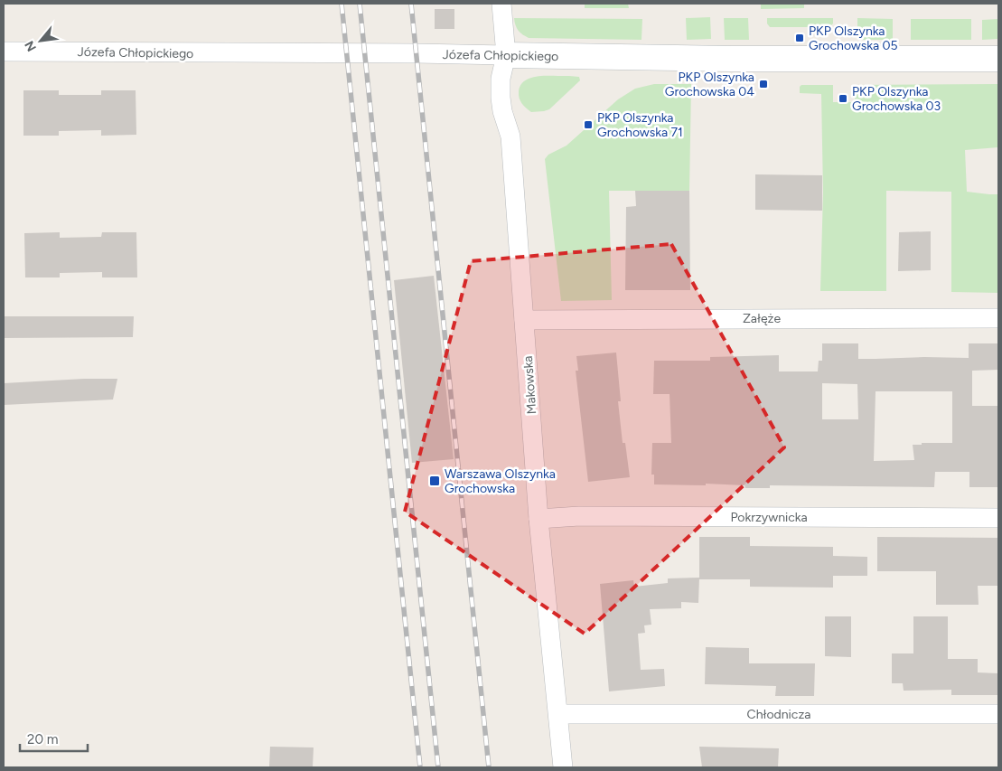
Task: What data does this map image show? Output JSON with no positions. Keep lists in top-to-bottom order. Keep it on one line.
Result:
{"streets":{"street":["Józefa Chłopickiego","Załęże","Makowska","Pokrzywnicka","Chłodnicza"]},"crossings":[["Józefa Chłopickiego","Makowska"],["Załęże","Makowska"],["Makowska","Pokrzywnicka"],["Makowska","Chłodnicza"]],"places":{"transit":["PKP Olszynka Grochowska 05","PKP Olszynka Grochowska 04","PKP Olszynka Grochowska 03","PKP Olszynka Grochowska 71","Warszawa Olszynka Grochowska"]},"scale_bar":"20 m","north":"bottom left"}
